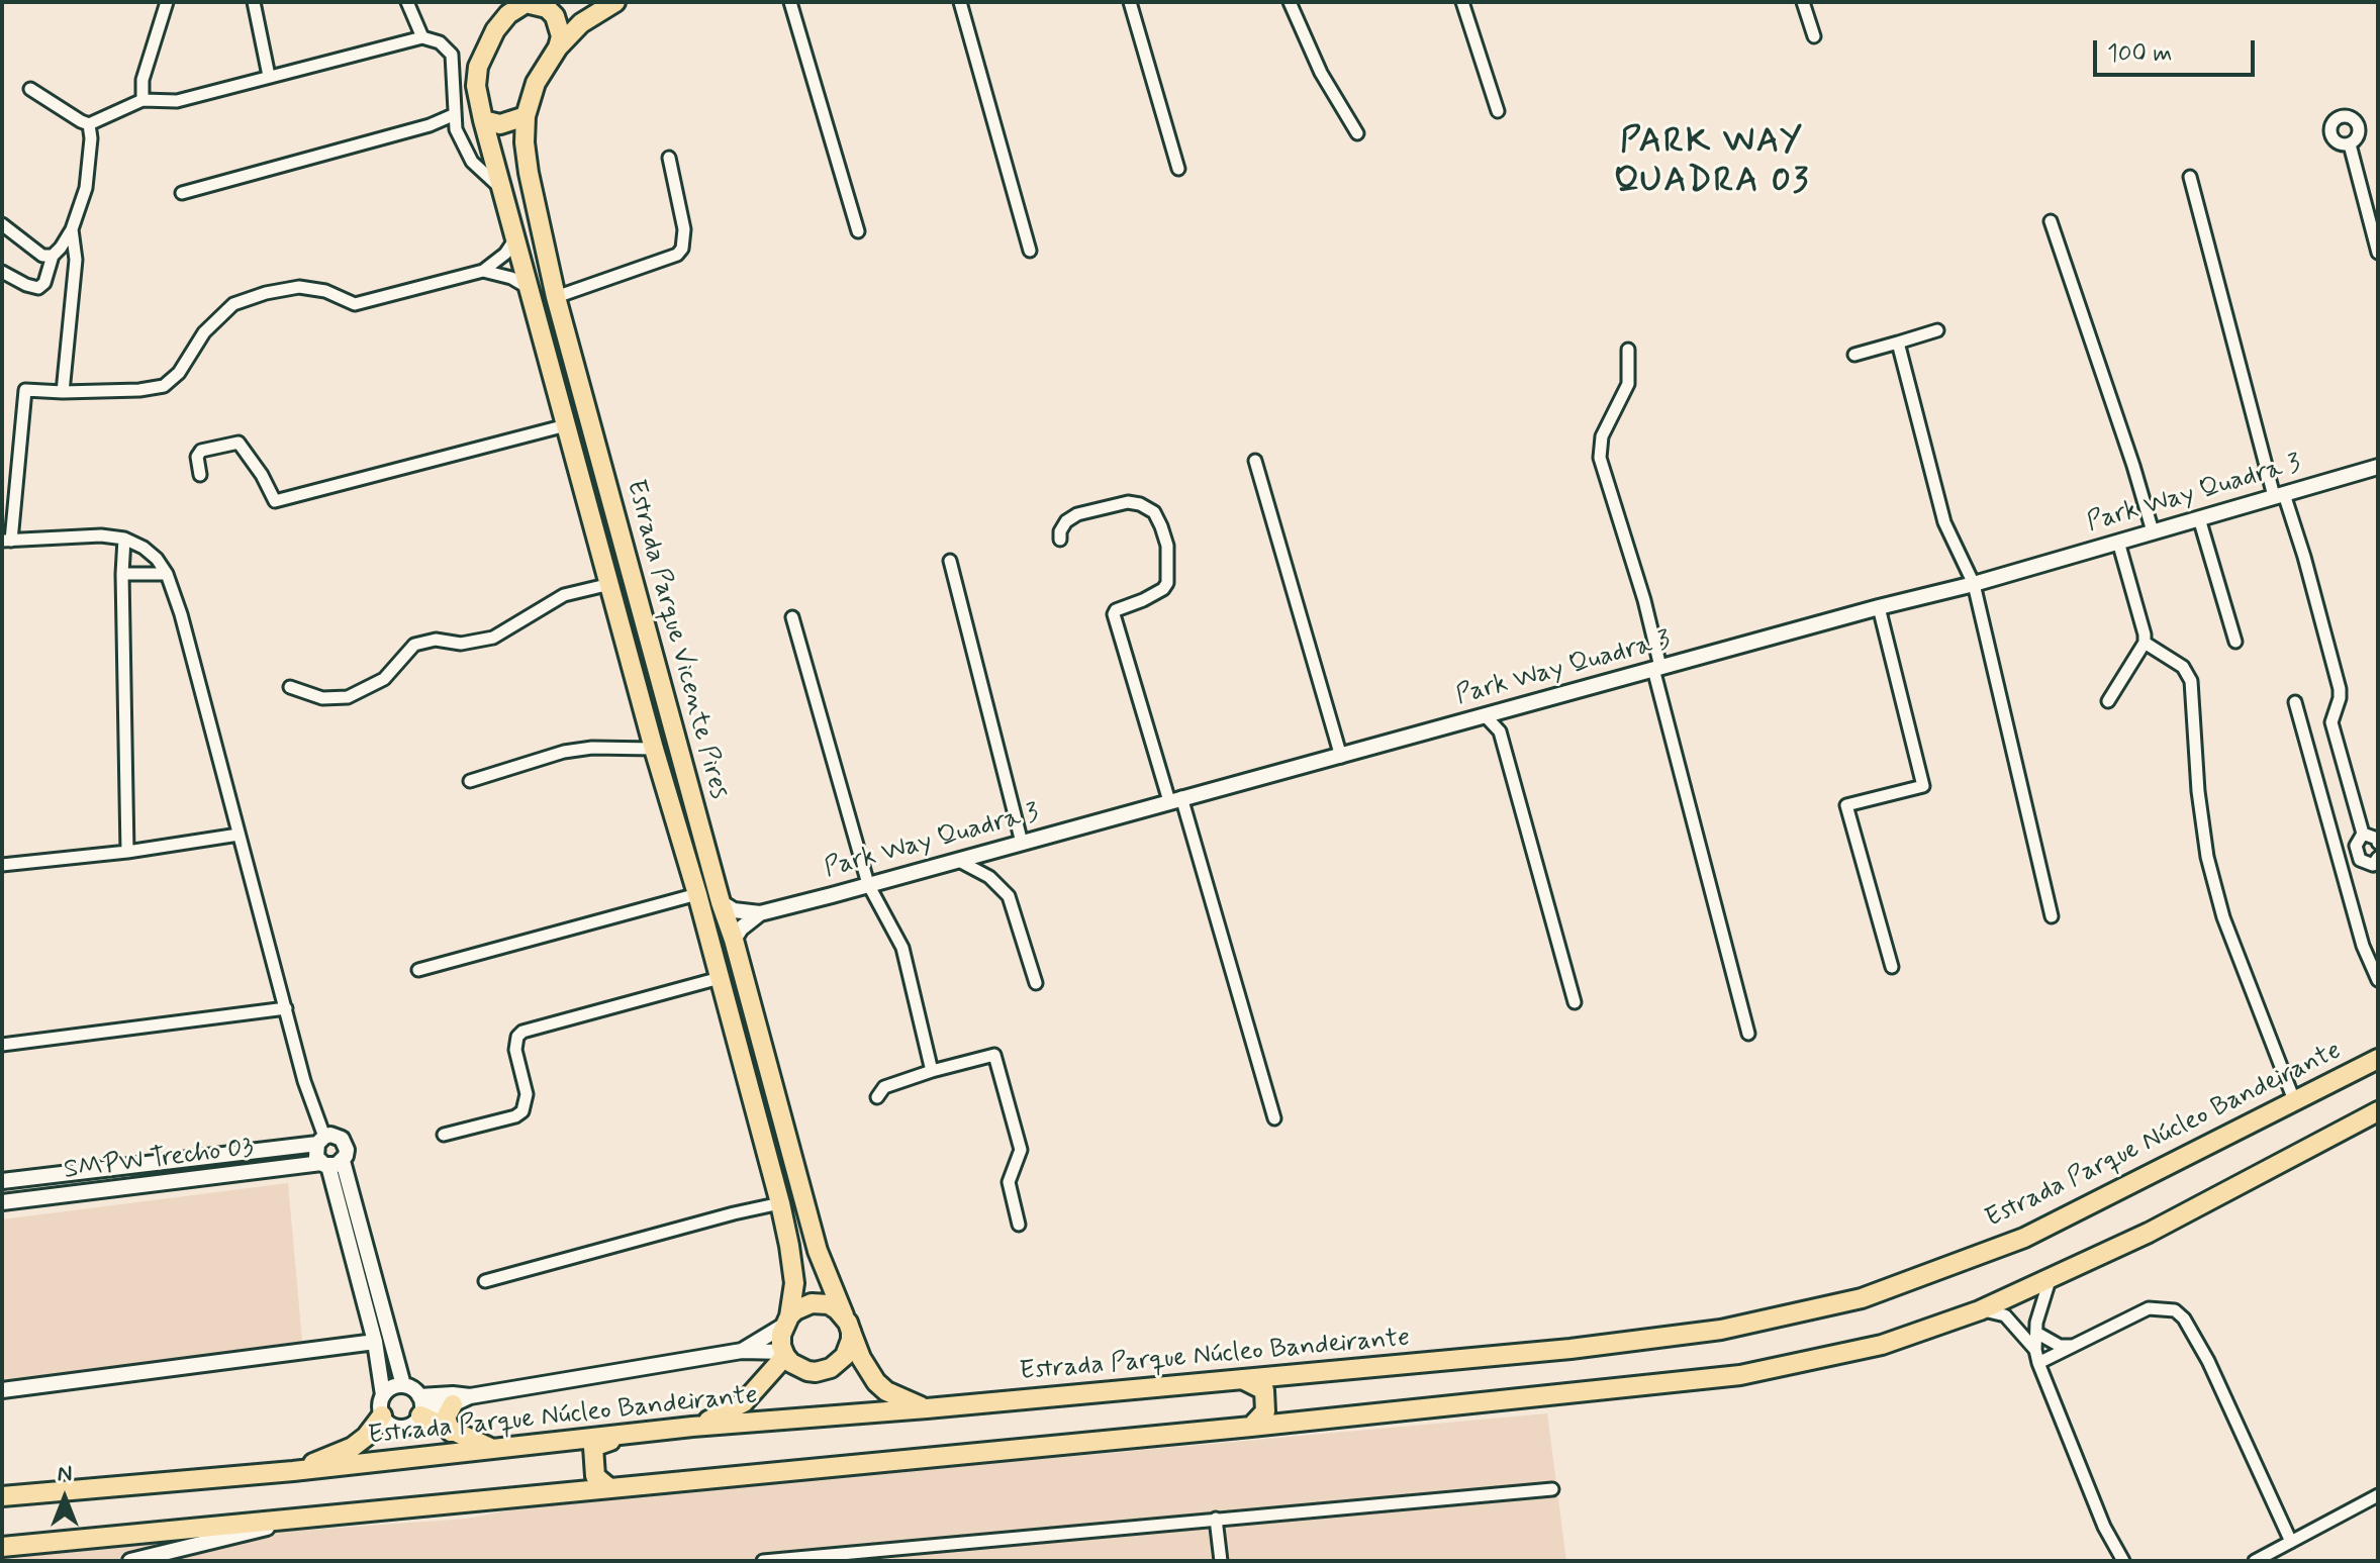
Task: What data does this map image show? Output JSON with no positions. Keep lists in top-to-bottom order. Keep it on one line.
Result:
{"streets":{"main road":["Estrada Parque Vicente Pires","Estrada Parque Núcleo Bandeirante"],"street":["Park Way Quadra 3","SMPW Trecho 03"]},"crossings":[["Park Way Quadra 3","Estrada Parque Vicente Pires"],["Estrada Parque Vicente Pires","Estrada Parque Núcleo Bandeirante"]],"districts":["PARK WAY QUADRA 03"],"scale_bar":"100 m","north":"top"}
